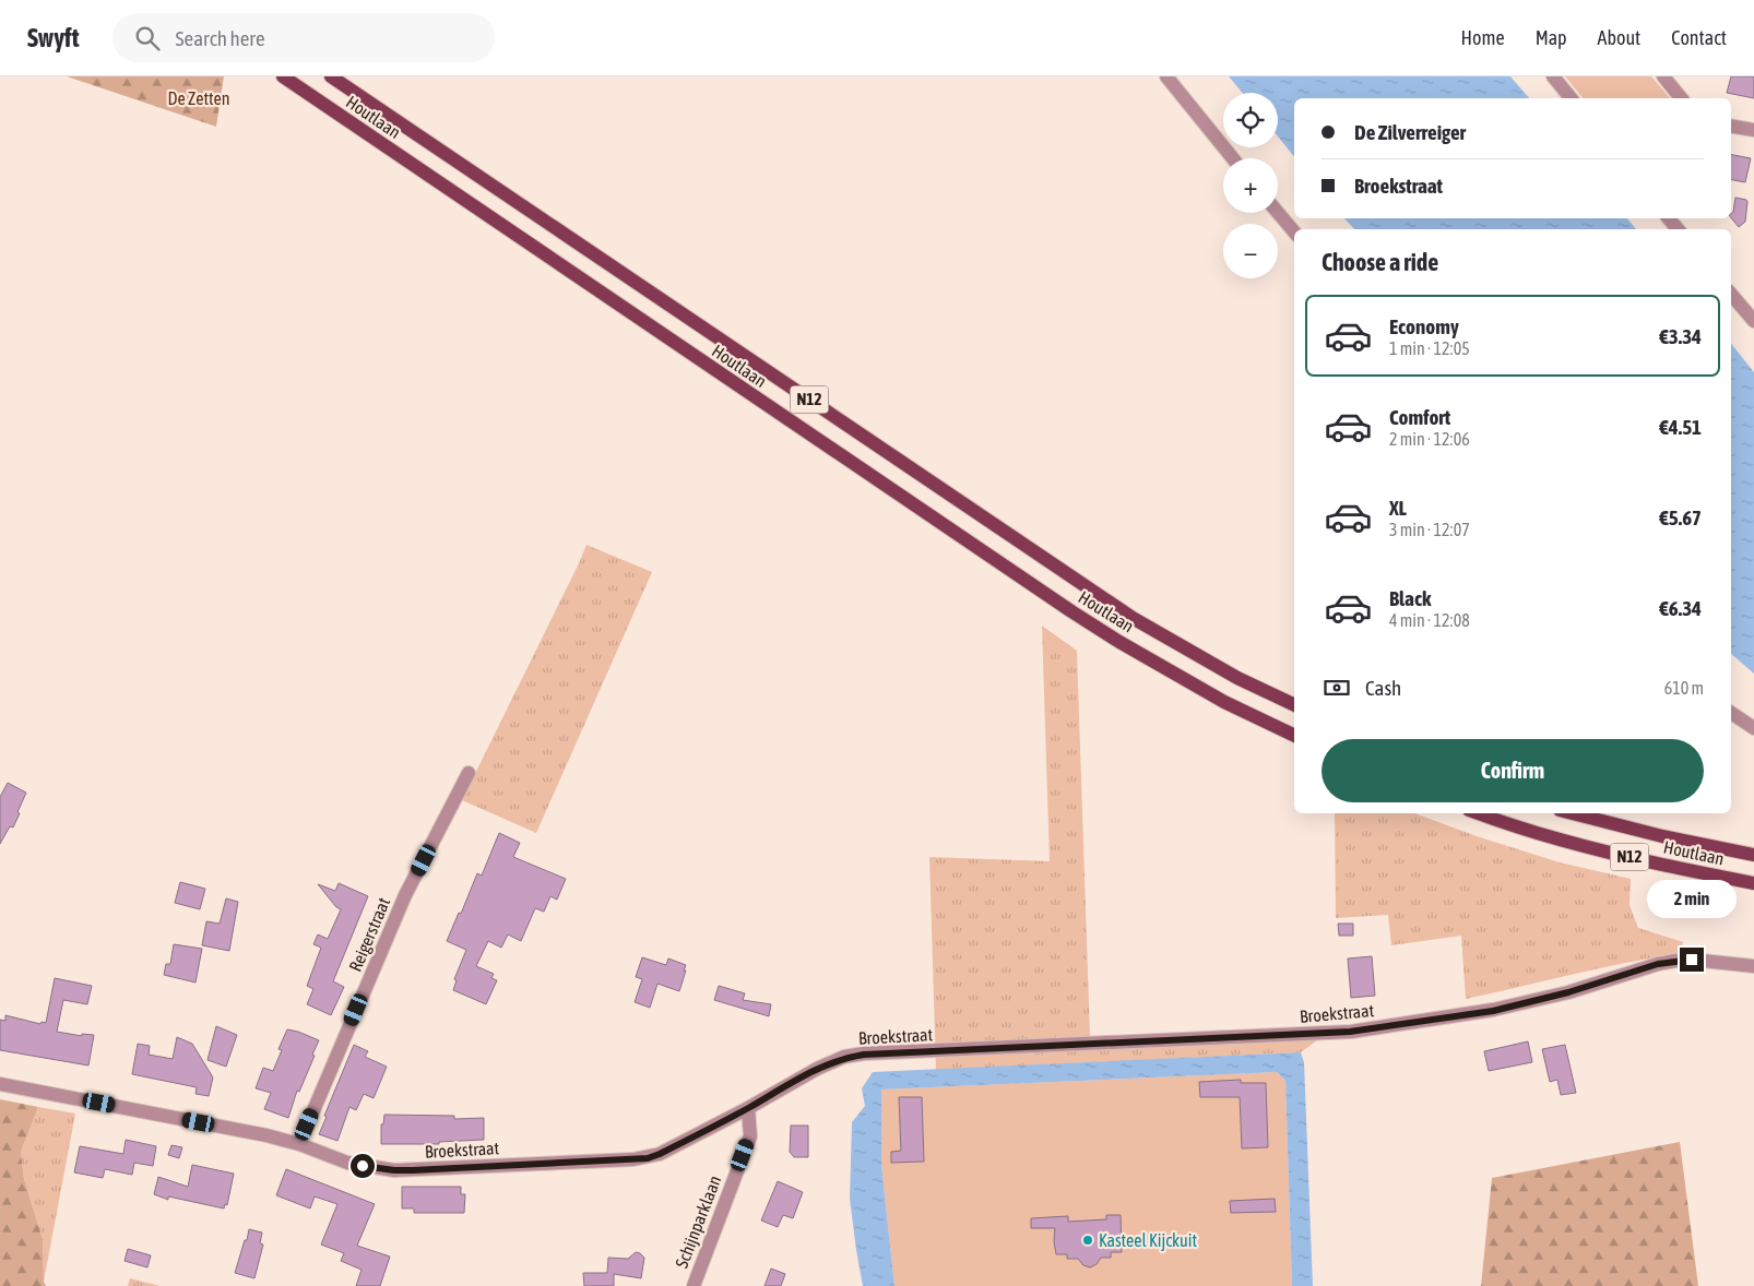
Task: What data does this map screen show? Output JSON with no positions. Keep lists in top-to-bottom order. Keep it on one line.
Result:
{"streets":{"main road":["Houtlaan","N12"],"street":["Reigerstraat","Broekstraat","Schijnparklaan"]},"crossings":[["Reigerstraat","Broekstraat"],["Broekstraat","Schijnparklaan"]],"parks":["De Zetten"],"places":["Kasteel Kijckuit"],"page":{"header":"Swyft","search":"Search here","nav":["Home","Map","About","Contact"],"map_buttons":["+","−"],"banner":["De Zilverreiger","Broekstraat"],"heading":"Choose a ride","list":[{"name":"Economy","note":"1 min · 12:05","value":"€3.34"},{"name":"Comfort","note":"2 min · 12:06","value":"€4.51"},{"name":"XL","note":"3 min · 12:07","value":"€5.67"},{"name":"Black","note":"4 min · 12:08","value":"€6.34"}],"pay":["Cash","610 m"],"buttons":"Confirm","bubble":"2 min"}}
